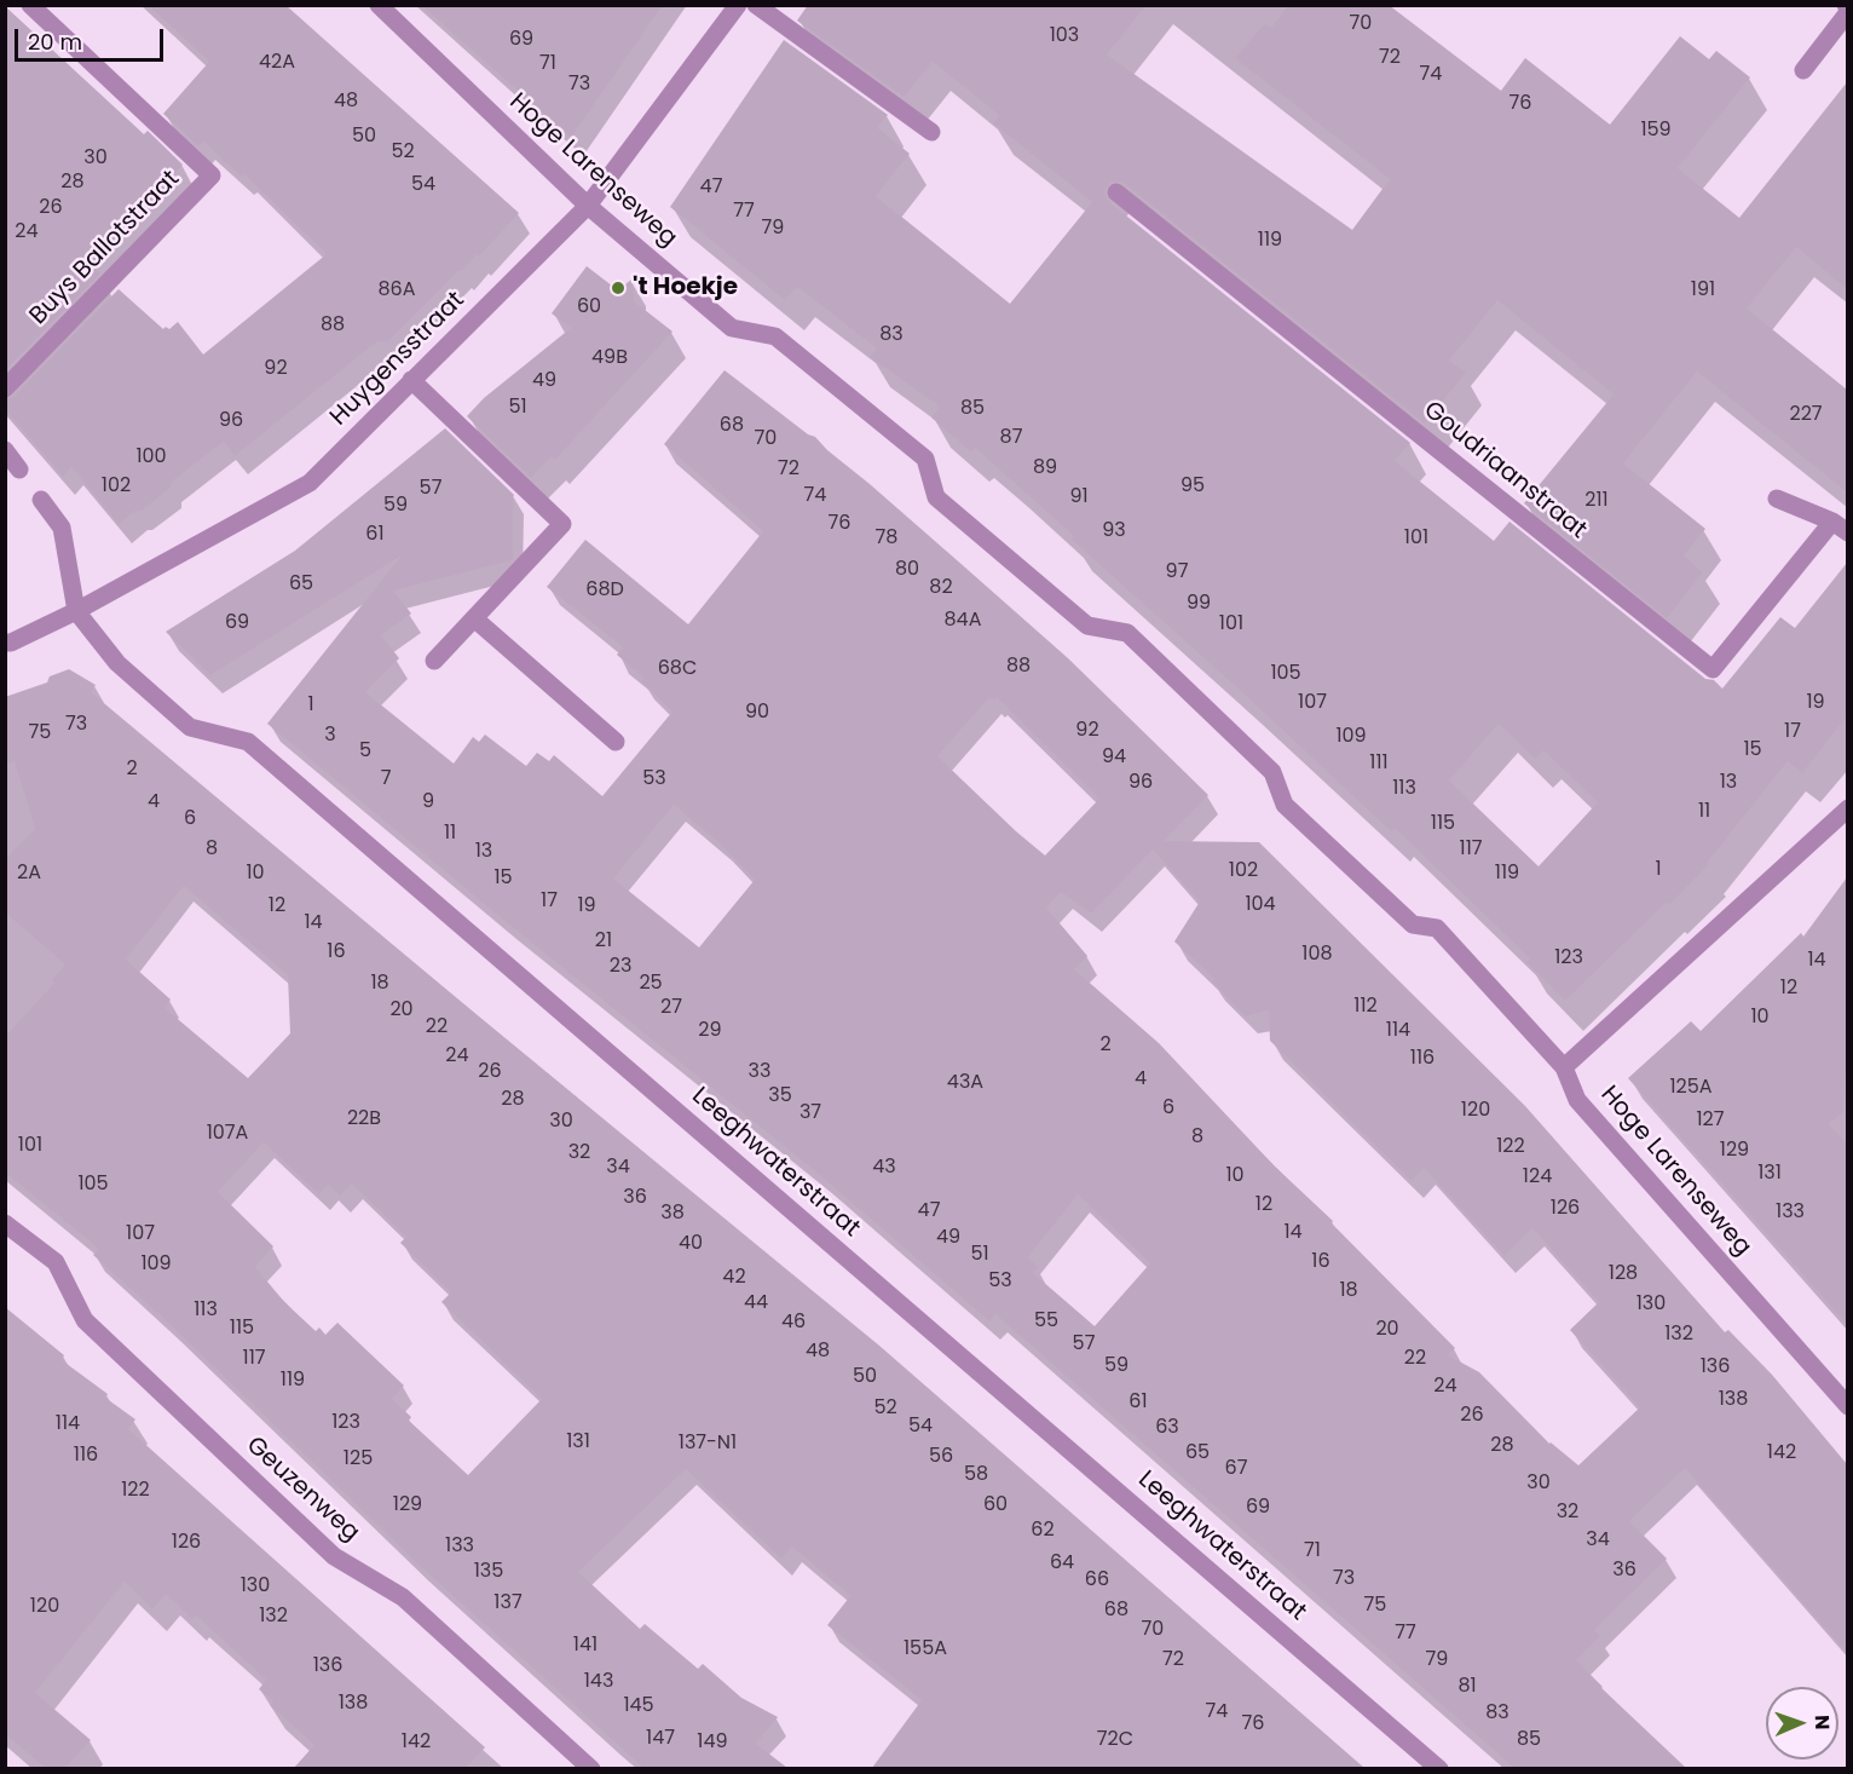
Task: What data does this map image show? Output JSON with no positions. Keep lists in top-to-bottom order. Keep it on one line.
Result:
{"streets":{"street":["Hoge Larenseweg","Buys Ballotstraat","Huygensstraat","Goudriaanstraat","Leeghwaterstraat","Geuzenweg"]},"crossings":[["Hoge Larenseweg","Huygensstraat"],["Huygensstraat","Leeghwaterstraat"]],"places":["'t Hoekje"],"house_numbers":["70","103","69","72","42A","71","74","73","48","76","159","50","52","30","28","54","47","26","77","79","24","119","86A","191","60","88","83","49B","92","49","51","85","227","96","68","87","70","100","89","72","102","95","57","74","91","211","59","76","93","61","78","101","80","97","65","82","68D","99","84A","69","101","88","68C","105","107","19","1","90","73","92","17","75","3","109","15","5","94","111","2","7","53","96","13","113","4","9","11","6","115","11","8","117","13","1","102","2A","10","119","15","17","104","12","19","14","21","16","108","123","14","23","18","25","12","112","27","20","10","22","29","114","2","24","116","26","33","4","43A","125A","35","28","6","120","37","22B","127","30","107A","8","101","122","129","32","34","43","131","10","124","105","36","12","126","47","133","38","14","107","49","40","51","16","109","128","42","53","18","44","130","113","55","46","115","20","132","57","48","117","22","59","136","50","119","24","138","61","52","26","123","114","54","63","131","137-N1","28","65","142","116","56","125","67","58","30","122","129","60","69","32","62","34","126","133","71","64","36","135","73","66","130","137","75","120","68","132","70","77","141","155A","72","79","136","143","81","138","145","74","83","76","147","72C","85","142","149"],"scale_bar":"20 m","north":"right"}
